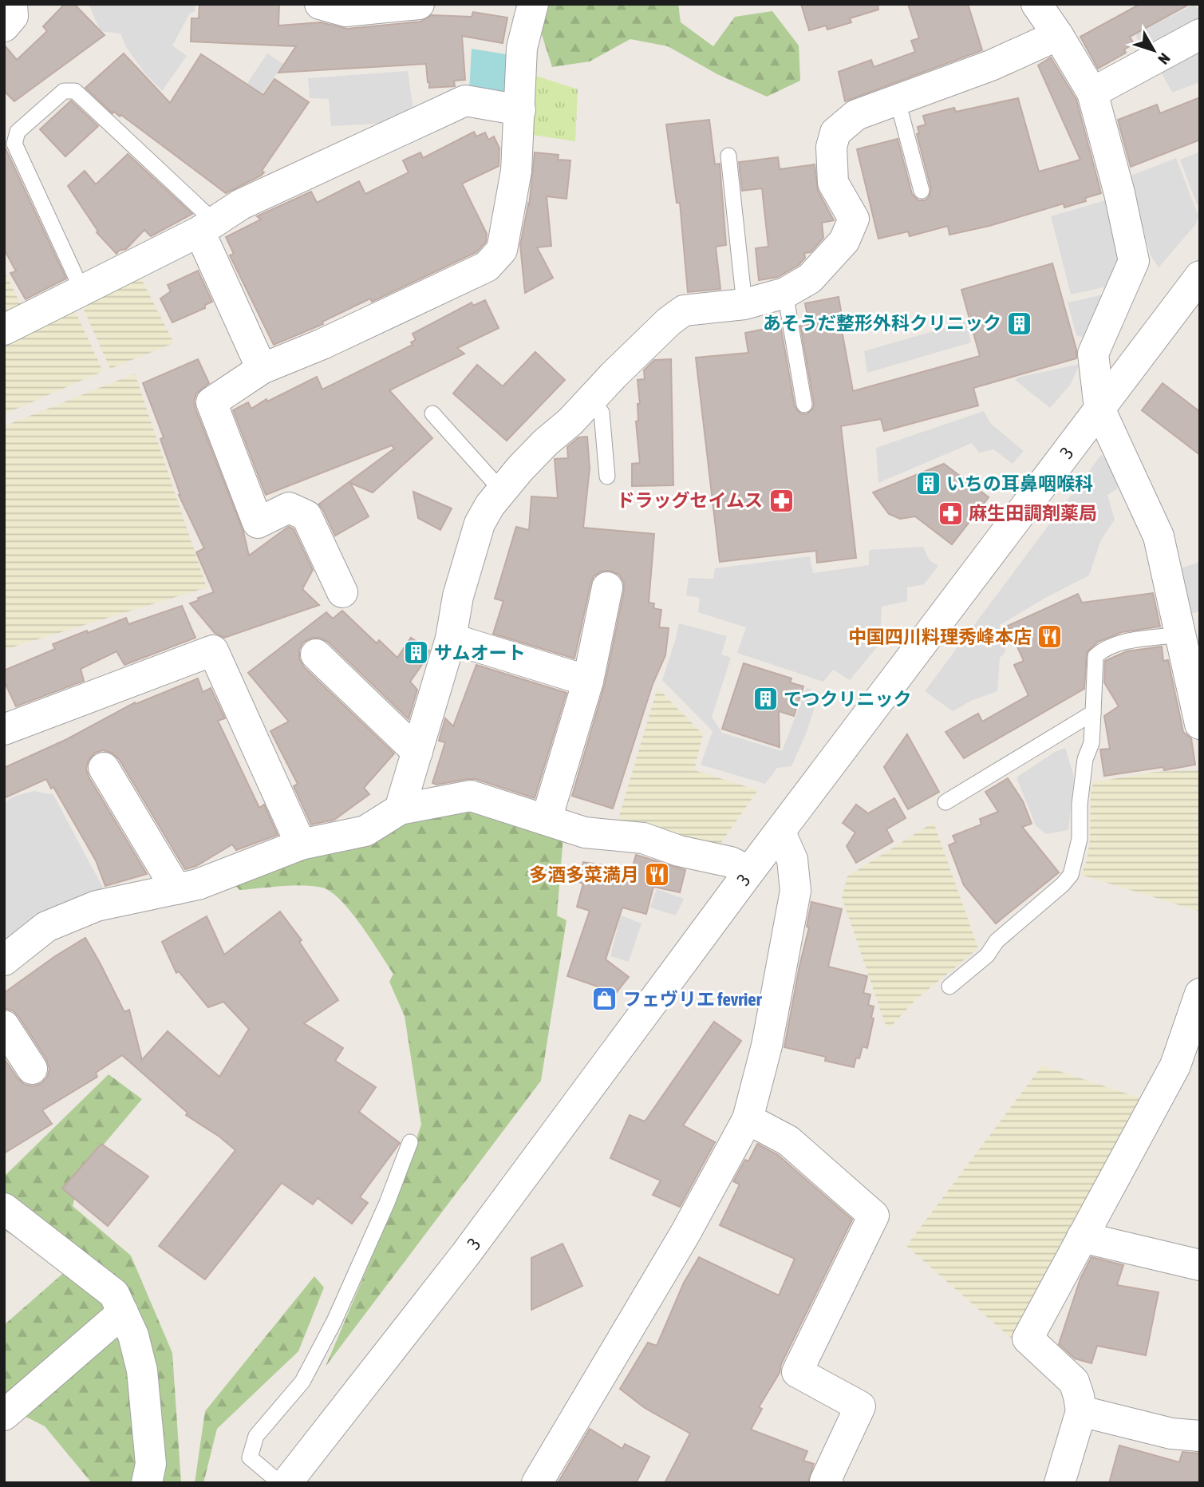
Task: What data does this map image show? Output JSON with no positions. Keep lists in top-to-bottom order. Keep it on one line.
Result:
{"streets":{"street":["3"]},"places":{"building":["あそうだ整形外科クリニック","いちの耳鼻咽喉科","サムオート","てつクリニック"],"pharmacy":["ドラッグセイムス","麻生田調剤薬局"],"restaurant":["中国四川料理秀峰本店","多酒多菜満月"],"shop":["フェヴリエ fevrier"]},"north":"bottom right"}
